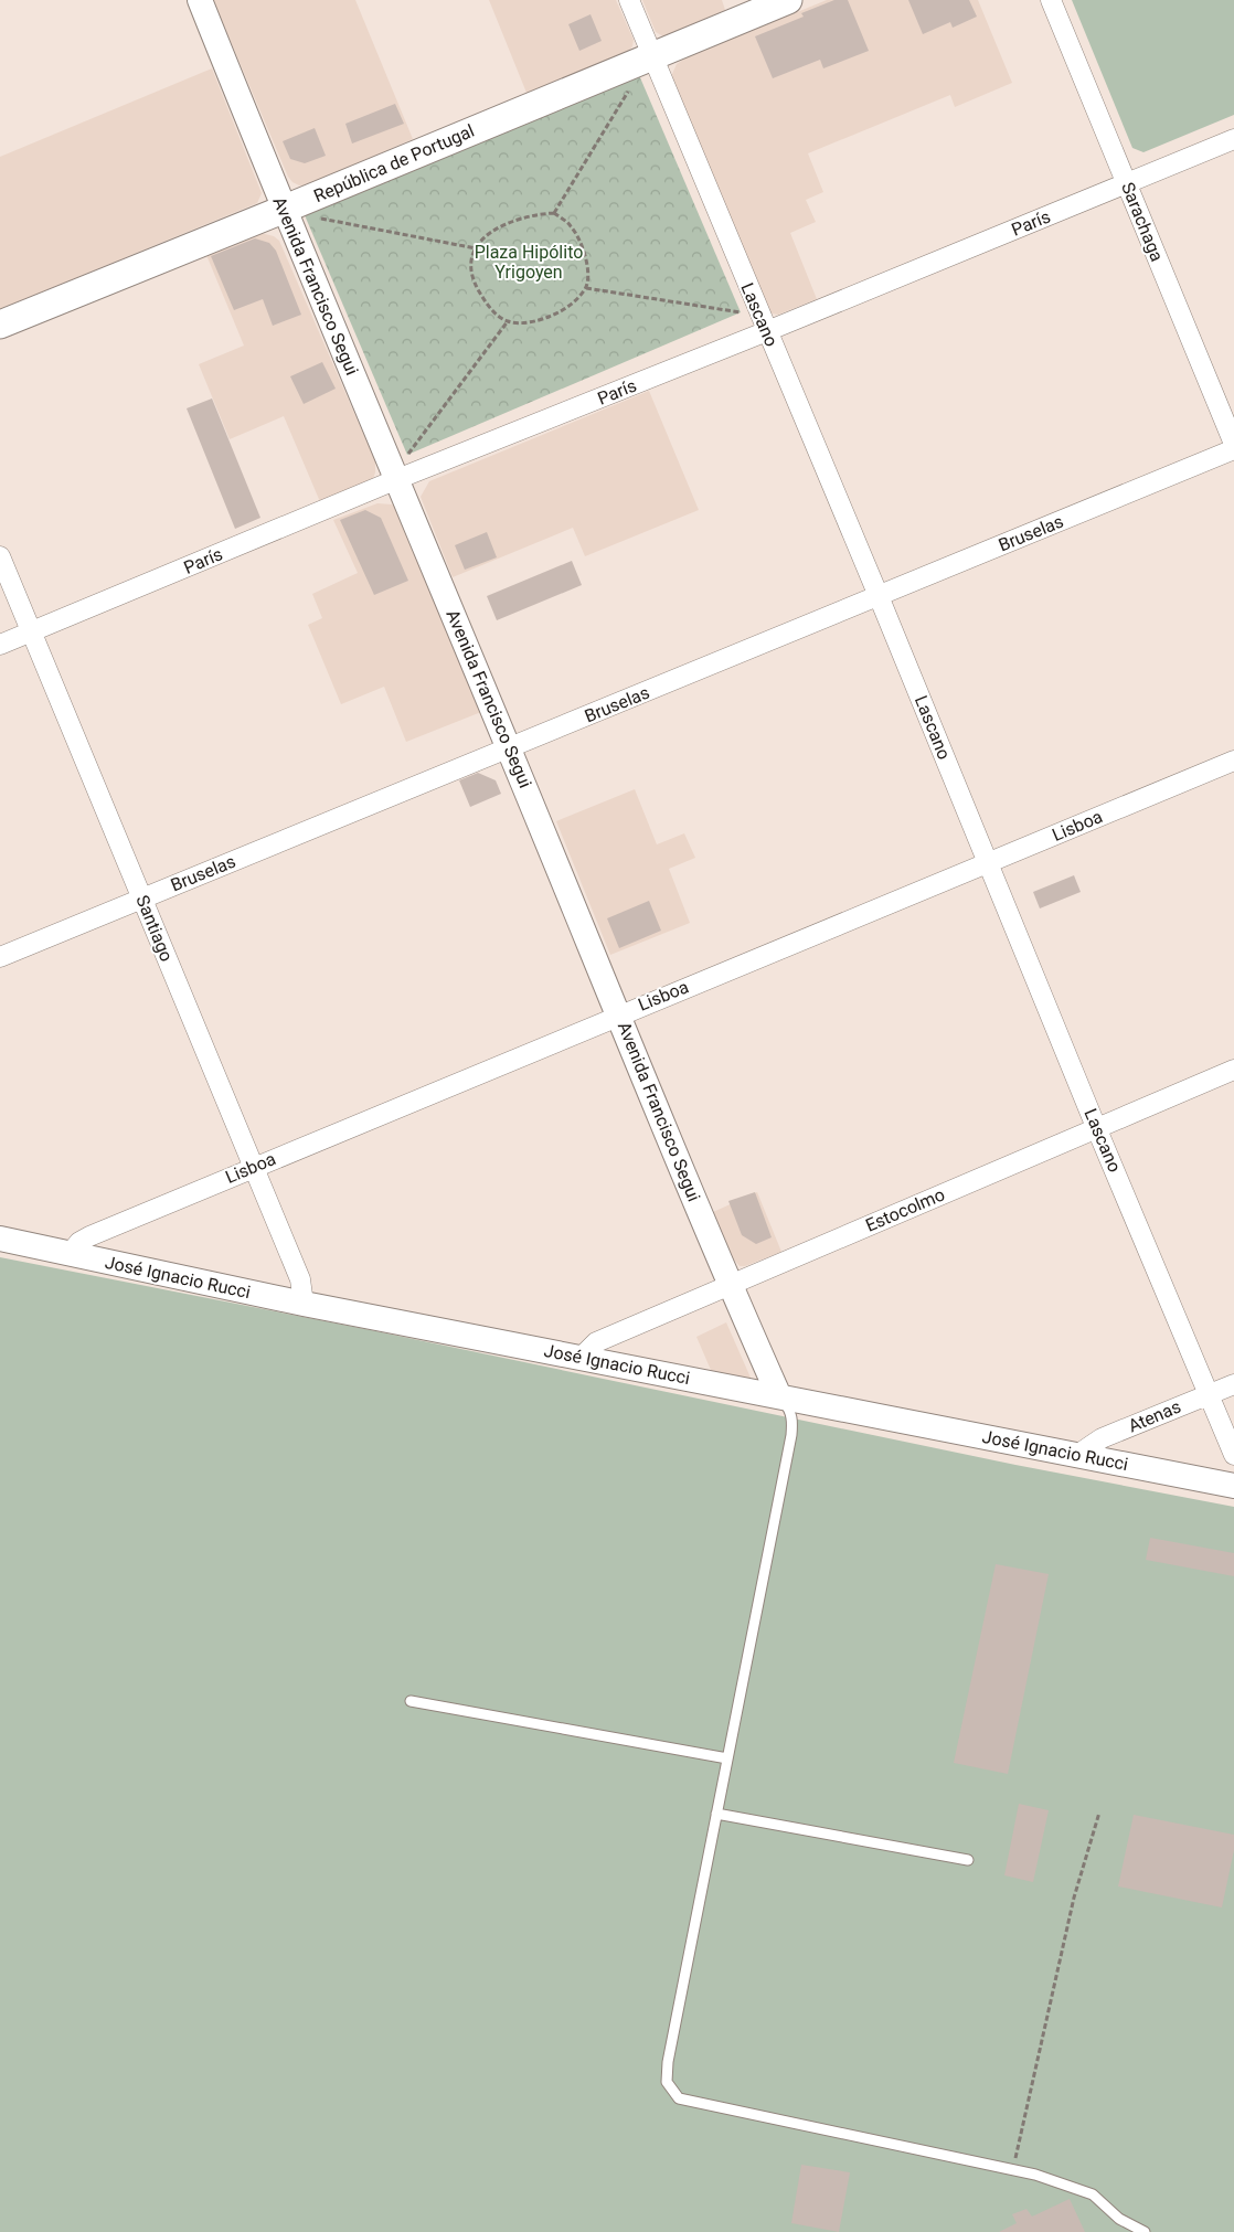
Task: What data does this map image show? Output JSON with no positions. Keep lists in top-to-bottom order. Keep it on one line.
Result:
{"streets":{"main road":["República de Portugal"],"street":["Sarachaga","París","Avenida Francisco Segui","Lascano","Bruselas","Lisboa","Santiago","Estocolmo","José Ignacio Rucci","Atenas"]},"crossings":[["República de Portugal","Avenida Francisco Segui"],["República de Portugal","Lascano"],["Sarachaga","París"],["París","Avenida Francisco Segui"],["París","Lascano"],["París","Santiago"],["Avenida Francisco Segui","Bruselas"],["Avenida Francisco Segui","Lisboa"],["Avenida Francisco Segui","Estocolmo"],["Avenida Francisco Segui","José Ignacio Rucci"],["Lascano","Bruselas"],["Lascano","Lisboa"],["Lascano","Estocolmo"],["Lascano","Atenas"],["Bruselas","Santiago"],["Lisboa","Santiago"],["Lisboa","José Ignacio Rucci"],["Santiago","José Ignacio Rucci"],["Estocolmo","José Ignacio Rucci"],["José Ignacio Rucci","Atenas"]],"parks":["Plaza Hipólito Yrigoyen"]}
